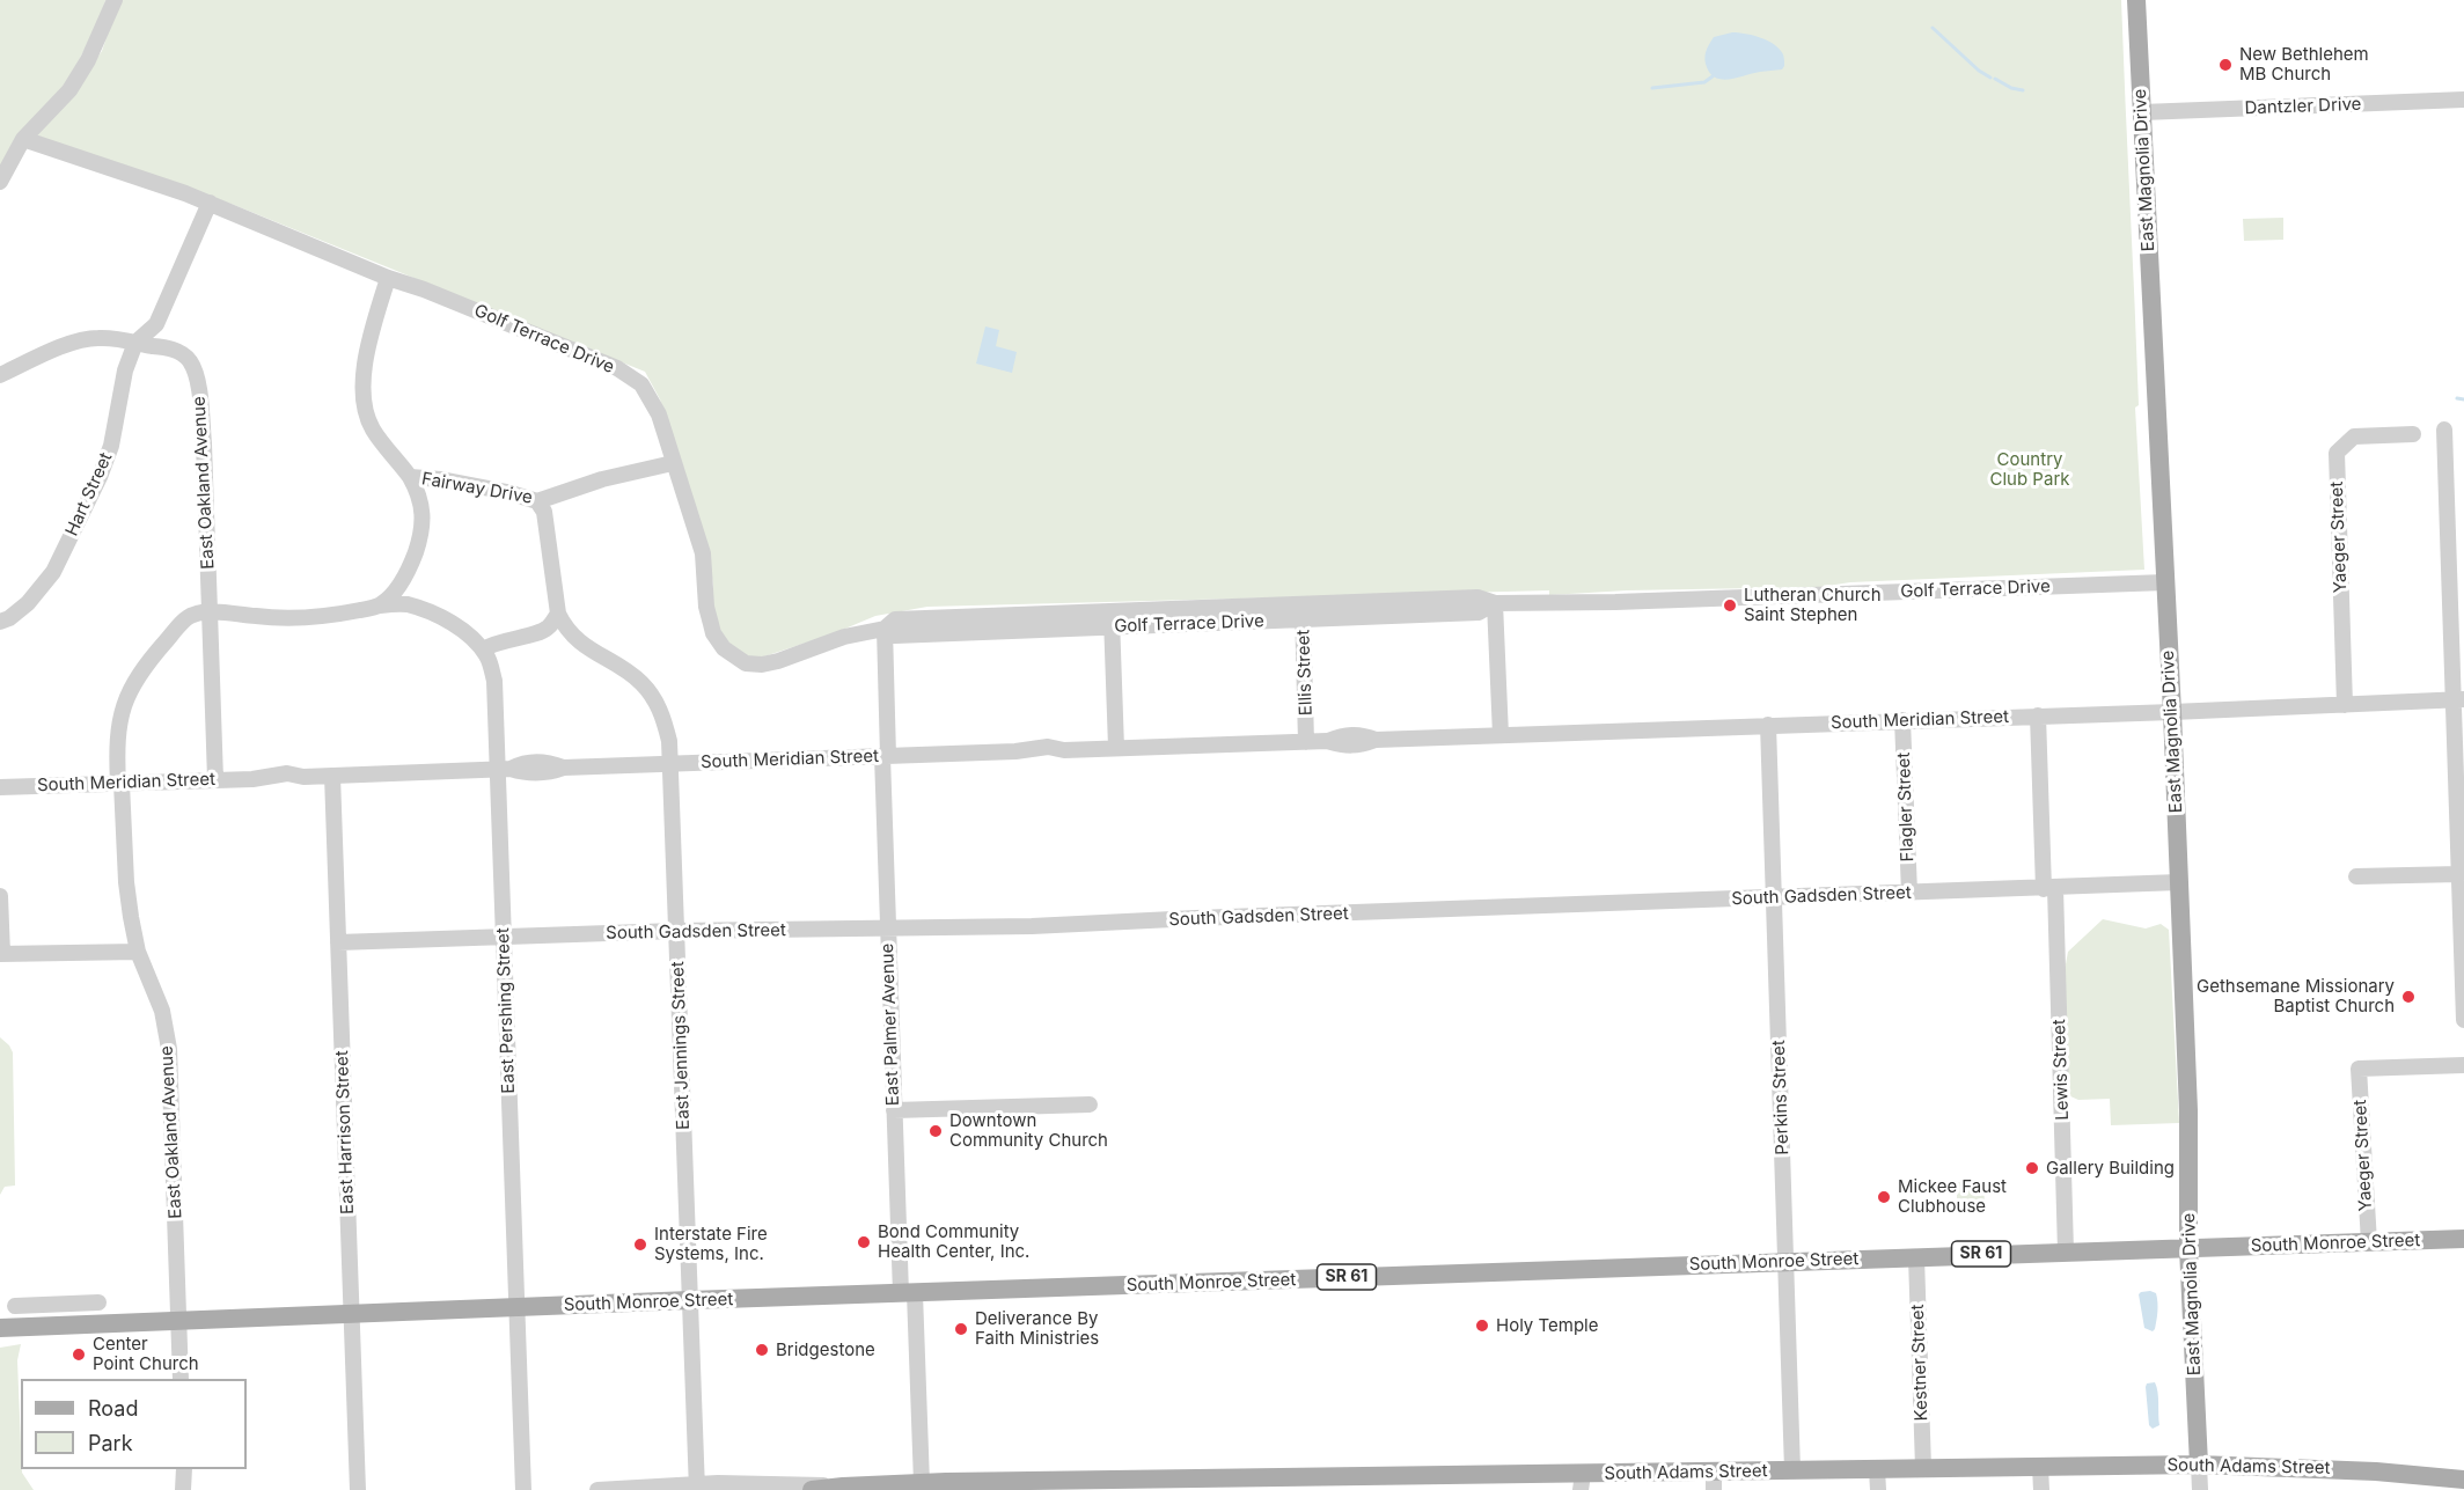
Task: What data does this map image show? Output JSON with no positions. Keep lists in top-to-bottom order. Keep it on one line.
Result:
{"streets":{"main road":["East Magnolia Drive","South Monroe Street","SR 61","South Adams Street"],"street":["Dantzler Drive","Golf Terrace Drive","East Oakland Avenue","Fairway Drive","Hart Street","Yaeger Street","Ellis Street","South Meridian Street","Flagler Street","South Gadsden Street","East Pershing Street","East Palmer Avenue","East Jennings Street","Lewis Street","Perkins Street","East Harrison Street","Kestner Street"]},"crossings":[["Dantzler Drive","East Magnolia Drive"],["East Magnolia Drive","Golf Terrace Drive"],["East Magnolia Drive","South Meridian Street"],["East Magnolia Drive","South Gadsden Street"],["East Magnolia Drive","South Monroe Street"],["East Magnolia Drive","South Adams Street"],["Golf Terrace Drive","Fairway Drive"],["Golf Terrace Drive","Ellis Street"],["Golf Terrace Drive","East Palmer Avenue"],["East Oakland Avenue","Hart Street"],["East Oakland Avenue","South Meridian Street"],["East Oakland Avenue","South Monroe Street"],["Fairway Drive","East Jennings Street"],["Yaeger Street","South Meridian Street"],["Yaeger Street","South Monroe Street"],["Ellis Street","South Meridian Street"],["South Meridian Street","Flagler Street"],["South Meridian Street","East Pershing Street"],["South Meridian Street","East Palmer Avenue"],["South Meridian Street","East Jennings Street"],["South Meridian Street","Lewis Street"],["South Meridian Street","Perkins Street"],["South Meridian Street","East Harrison Street"],["Flagler Street","South Gadsden Street"],["South Gadsden Street","East Pershing Street"],["South Gadsden Street","East Palmer Avenue"],["South Gadsden Street","East Jennings Street"],["South Gadsden Street","Lewis Street"],["South Gadsden Street","Perkins Street"],["South Gadsden Street","East Harrison Street"],["East Pershing Street","South Monroe Street"],["East Palmer Avenue","South Monroe Street"],["East Palmer Avenue","South Adams Street"],["East Jennings Street","South Monroe Street"],["East Jennings Street","South Adams Street"],["Lewis Street","South Monroe Street"],["Perkins Street","South Monroe Street"],["Perkins Street","South Adams Street"],["East Harrison Street","South Monroe Street"],["South Monroe Street","Kestner Street"],["Kestner Street","South Adams Street"]],"parks":["Country Club Park"],"places":["New Bethlehem MB Church","Lutheran Church Saint Stephen","Gethsemane Missionary Baptist Church","Downtown Community Church","Gallery Building","Mickee Faust Clubhouse","Bond Community Health Center, Inc.","Interstate Fire Systems, Inc.","Holy Temple","Deliverance By Faith Ministries","Bridgestone","Center Point Church"],"legend":["Road","Park"]}
